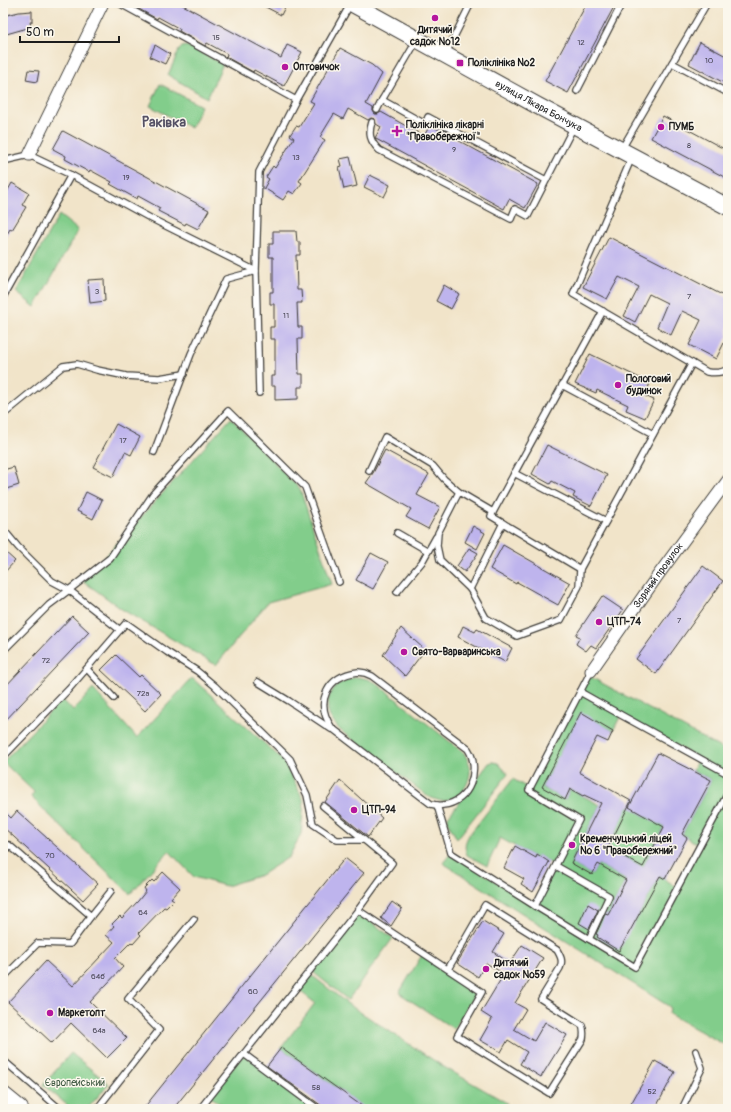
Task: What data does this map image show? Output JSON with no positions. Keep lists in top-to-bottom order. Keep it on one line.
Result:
{"streets":{"street":["вулиця Лікаря Бончука","Зоряний провулок"]},"districts":["Раківка"],"parks":["Європейський"],"places":{"other":["Дитячий садок №12","Оптовичок","ПУМБ","Пологовий будинок","ЦТП-74","Свято-Варваринська","ЦТП-94","Кременчуцький ліцей № 6 \"Правобережний\"","Дитячий садок №59","Маркетопт"],"transit":["Поліклініка №2"],"health":["Поліклініка лікарні \"Правобережної\""]},"house_numbers":["15","12","10","8","9","13","19","3","7","11","17","7","72","72а","70","64","64б","60","64а","58","52"],"scale_bar":"50 m"}
